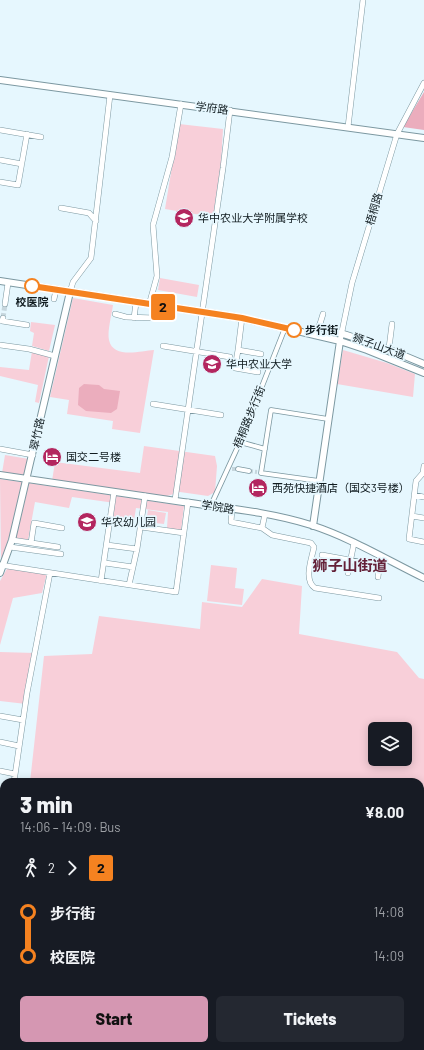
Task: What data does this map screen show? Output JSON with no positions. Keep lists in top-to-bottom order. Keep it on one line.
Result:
{"streets":{"street":["学府路","梧桐路","狮子山大道","梧桐路步行街","翠竹路","学院路"]},"crossings":[["学府路","梧桐路"],["梧桐路","狮子山大道"],["狮子山大道","梧桐路步行街"],["狮子山大道","翠竹路"],["梧桐路步行街","学院路"],["翠竹路","学院路"]],"districts":["狮子山街道"],"places":{"school or university":["华中农业大学附属学校","华中农业大学","华农幼儿园"],"other":["校医院","步行街"],"hotel":["国交二号楼","西苑快捷酒店（国交3号楼）"]},"lines":["bus line 2"],"page":{"on_map":"2","heading":["3 min","14:06 – 14:09 · Bus","¥8.00"],"legs":["2","2"],"list":[{"name":"步行街","value":"14:08"},{"name":"校医院","value":"14:09"}],"buttons":["Start","Tickets"]}}
